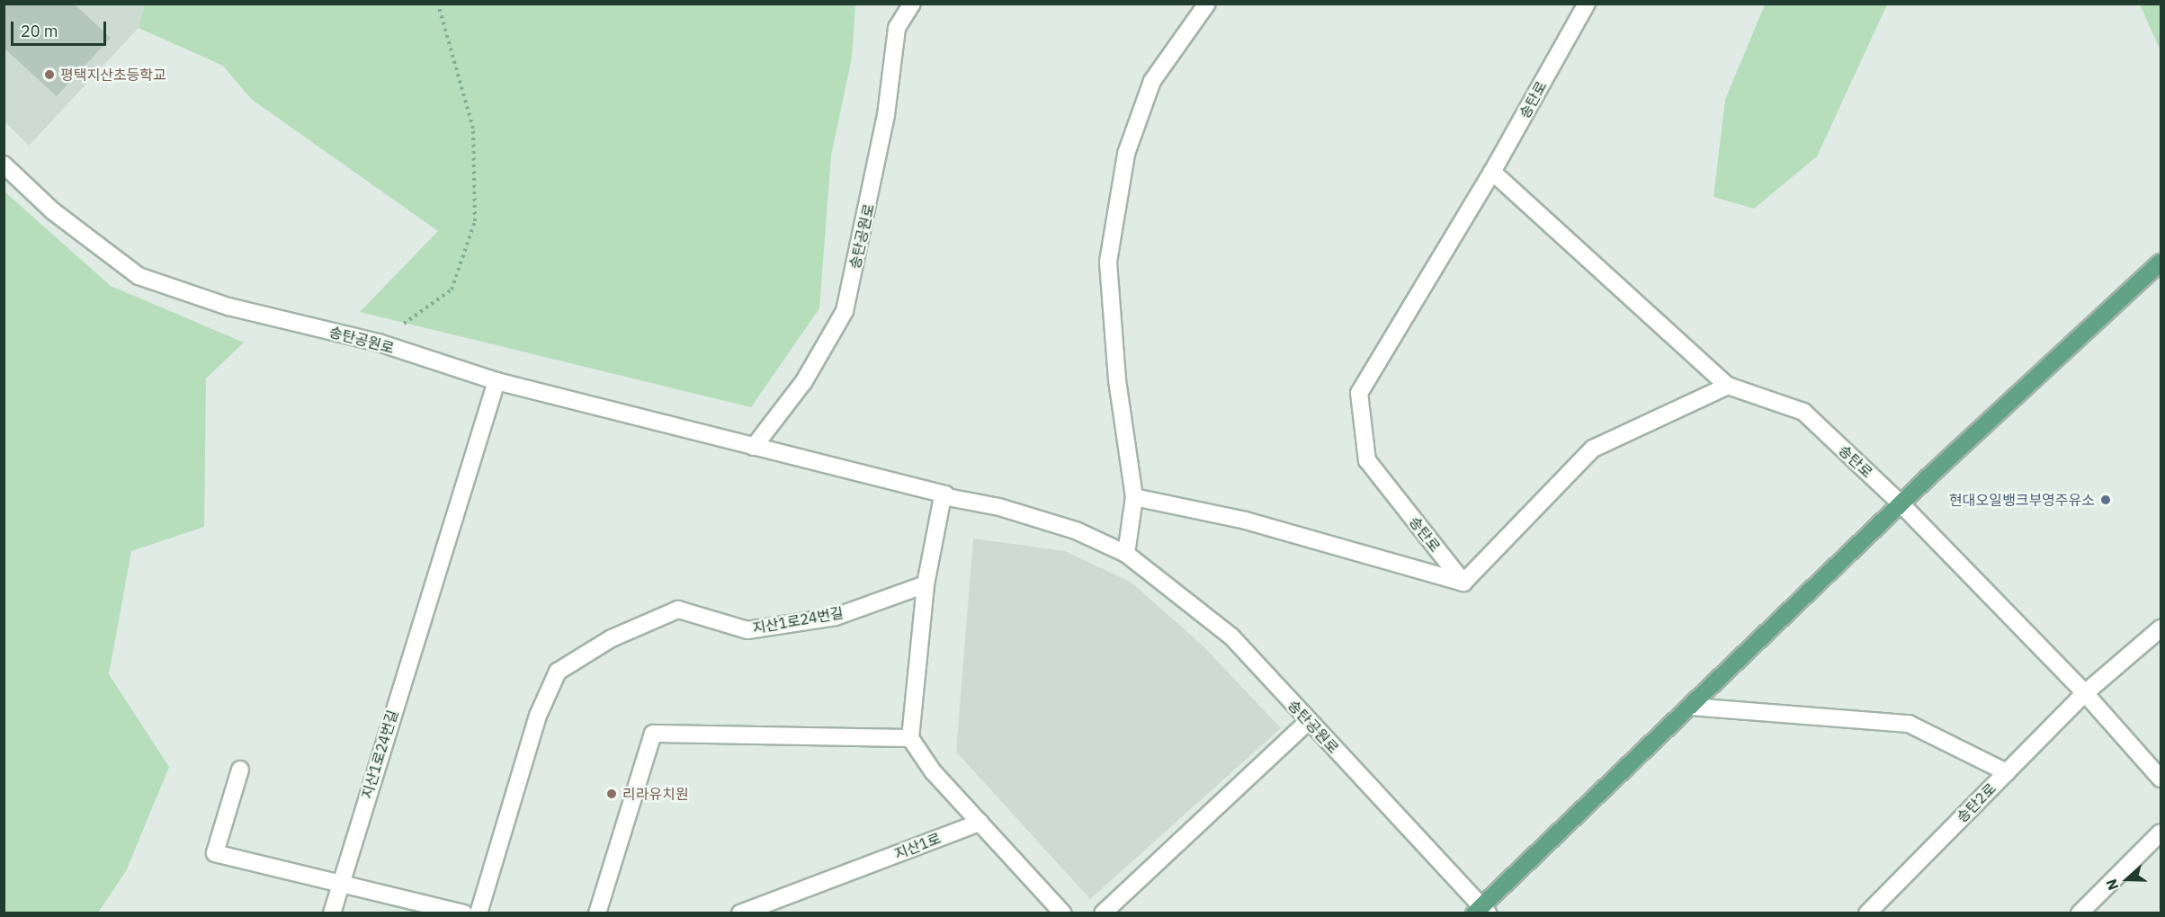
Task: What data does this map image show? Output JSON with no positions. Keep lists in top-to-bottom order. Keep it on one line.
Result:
{"streets":{"street":["송탄로","송탄공원로","지산1로24번길","송탄2로","지산1로"]},"crossings":[["송탄공원로","지산1로24번길"]],"places":["평택지산초등학교","현대오일뱅크부영주유소","리라유치원"],"scale_bar":"20 m","north":"left"}
